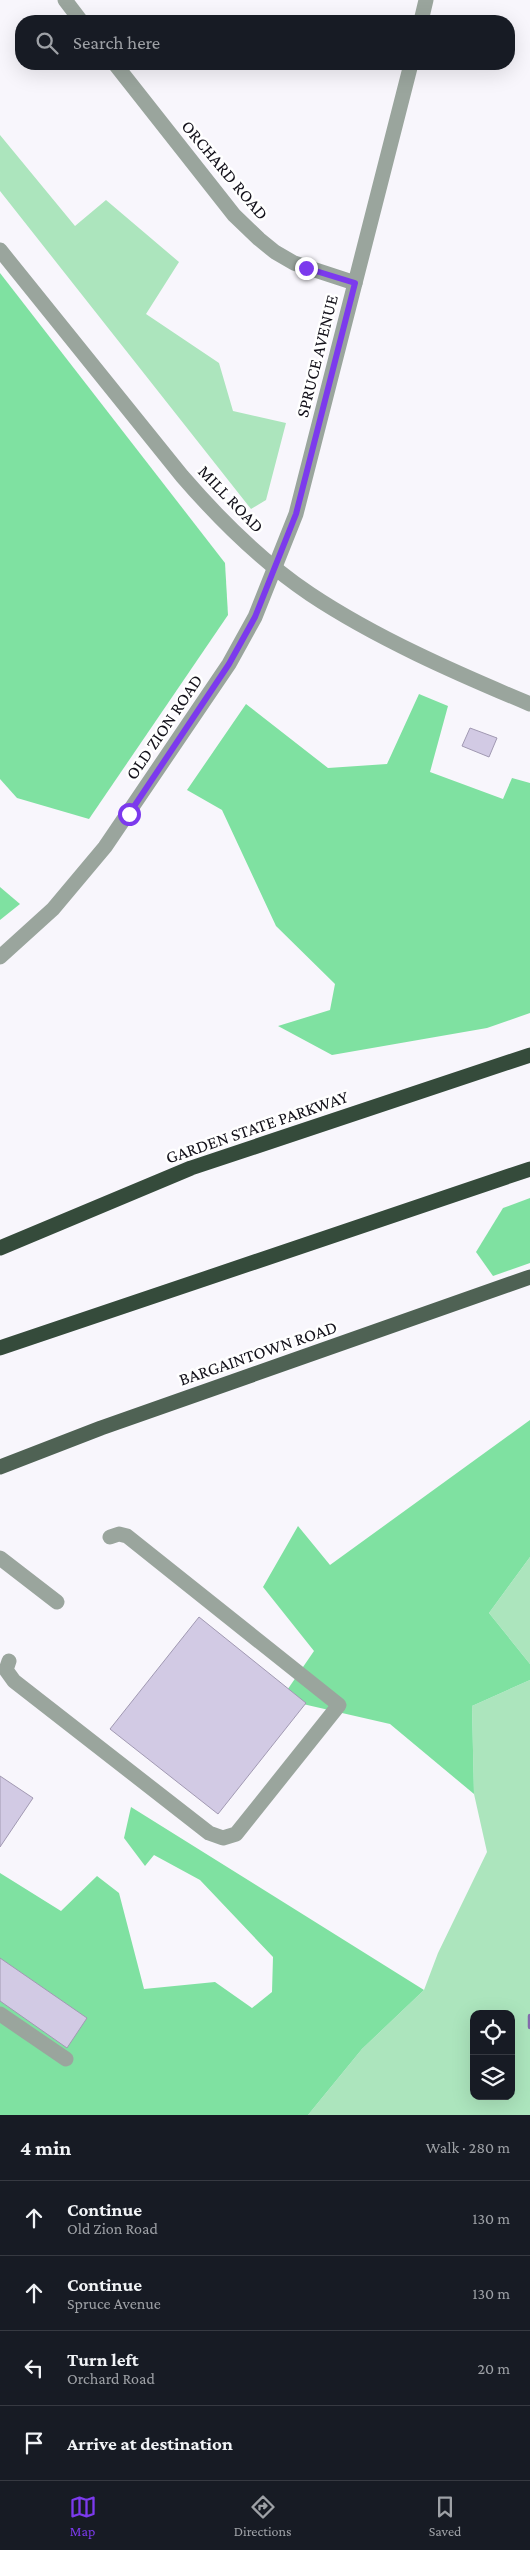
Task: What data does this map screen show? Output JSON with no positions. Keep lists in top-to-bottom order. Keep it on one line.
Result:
{"streets":{"highway":["GARDEN STATE PARKWAY"],"main road":["BARGAINTOWN ROAD"],"street":["ORCHARD ROAD","SPRUCE AVENUE","MILL ROAD","OLD ZION ROAD"]},"crossings":[["ORCHARD ROAD","SPRUCE AVENUE"],["SPRUCE AVENUE","MILL ROAD"],["SPRUCE AVENUE","OLD ZION ROAD"],["MILL ROAD","OLD ZION ROAD"]],"page":{"search":"Search here","heading":["4 min","Walk · 280 m"],"list":[["Continue","Old Zion Road","130 m"],["Continue","Spruce Avenue","130 m"],["Turn left","Orchard Road","20 m"],"Arrive at destination"],"nav":["Map","Directions","Saved"]}}
